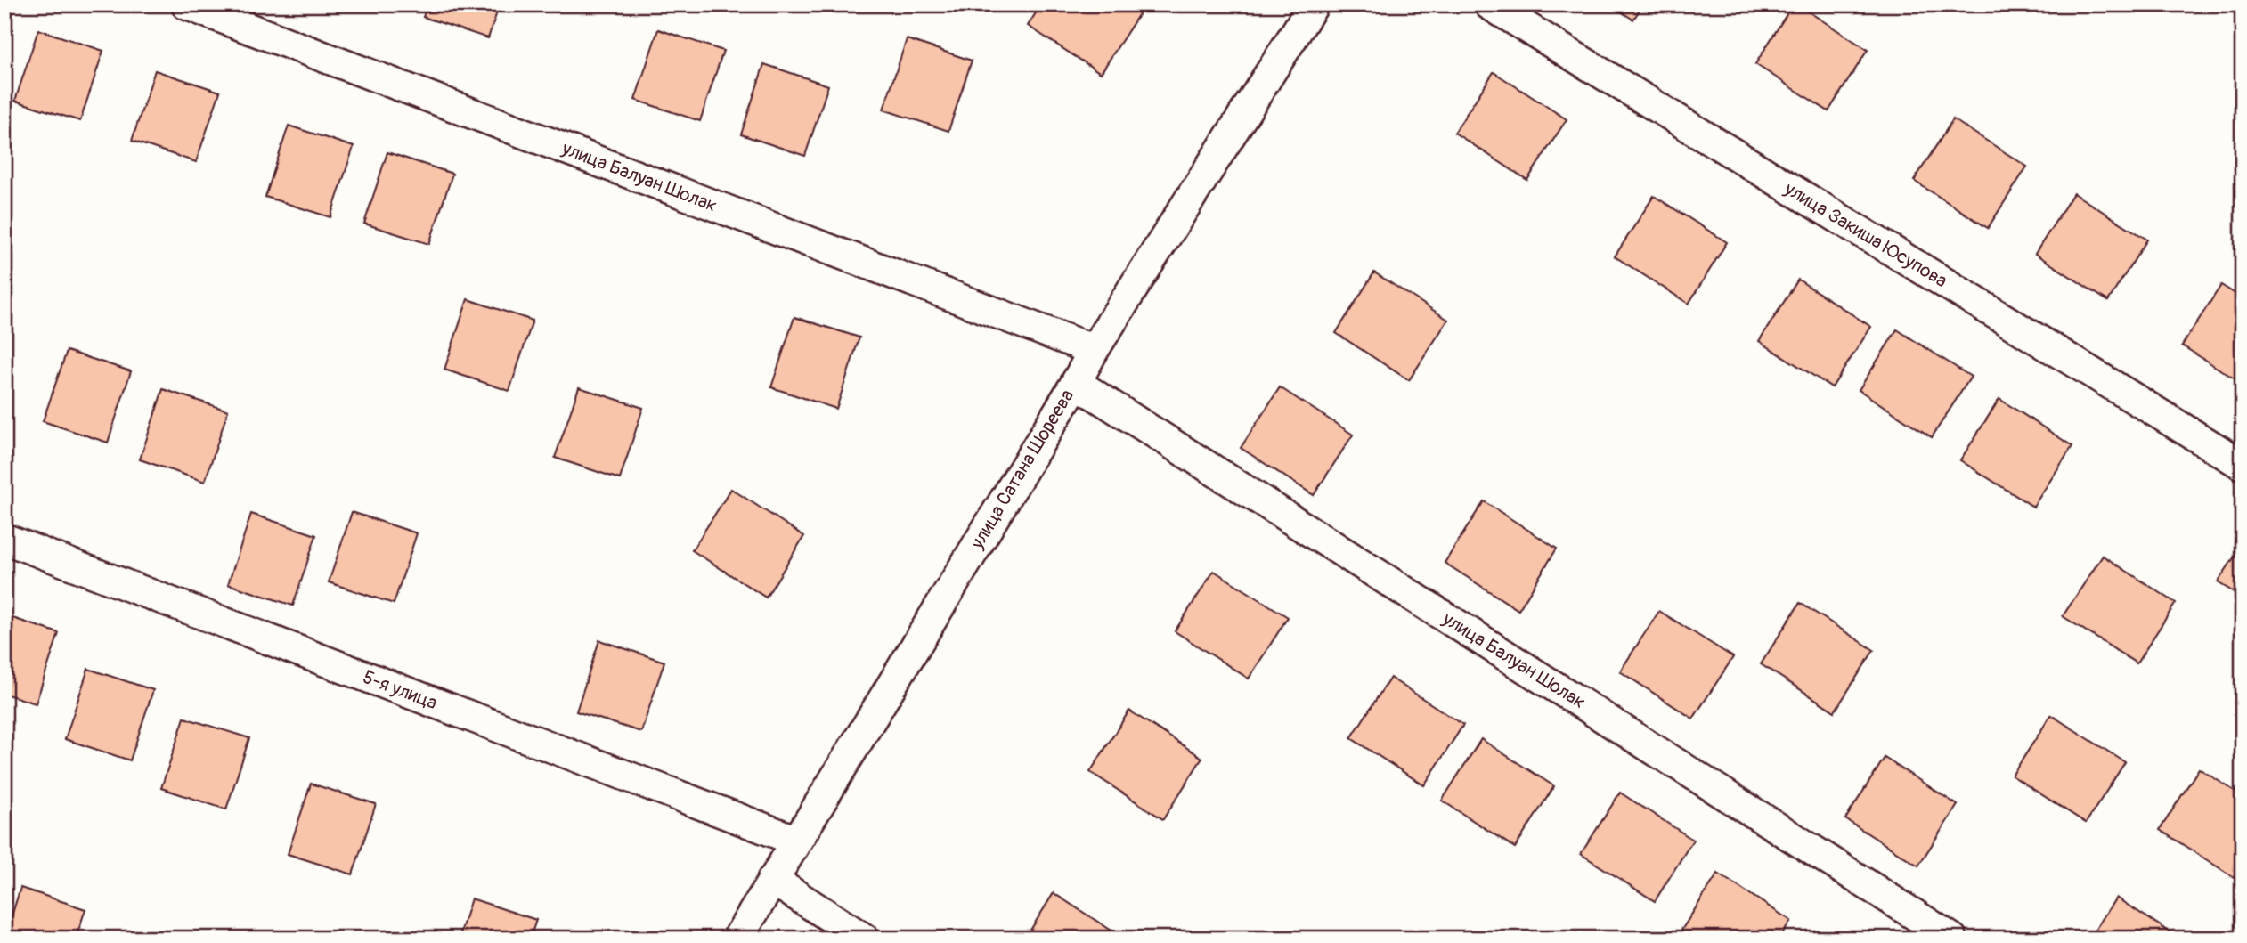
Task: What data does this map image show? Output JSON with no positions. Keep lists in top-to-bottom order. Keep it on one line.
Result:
{"streets":{"street":["улица Балуан Шолак","улица Закиша Юсупова","улица Сатана Шореева","5-я улица"]},"crossings":[["улица Балуан Шолак","улица Сатана Шореева"],["улица Сатана Шореева","5-я улица"]]}
